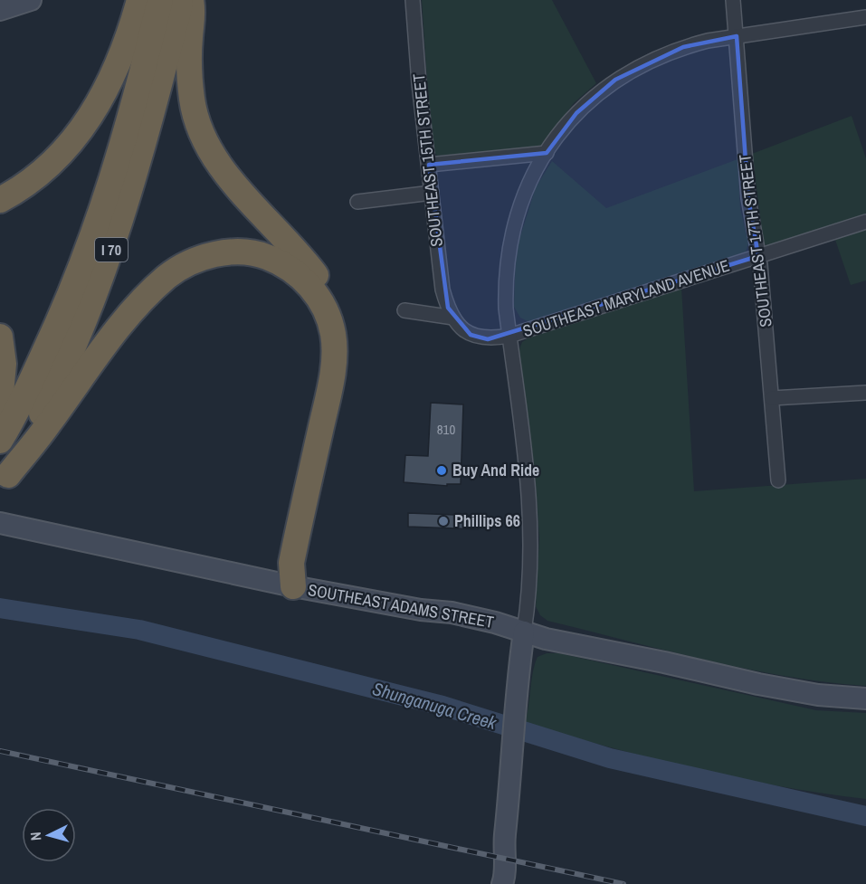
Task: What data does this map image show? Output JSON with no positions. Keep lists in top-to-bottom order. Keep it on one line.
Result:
{"streets":{"highway":["I 70"],"main road":["SOUTHEAST ADAMS STREET"],"street":["SOUTHEAST 15TH STREET","SOUTHEAST 17TH STREET","SOUTHEAST MARYLAND AVENUE"]},"crossings":[["SOUTHEAST 15TH STREET","SOUTHEAST MARYLAND AVENUE"],["SOUTHEAST 17TH STREET","SOUTHEAST MARYLAND AVENUE"]],"water":["Shunganuga Creek"],"places":["Buy And Ride","Phillips 66"],"house_numbers":["810"],"north":"left"}
